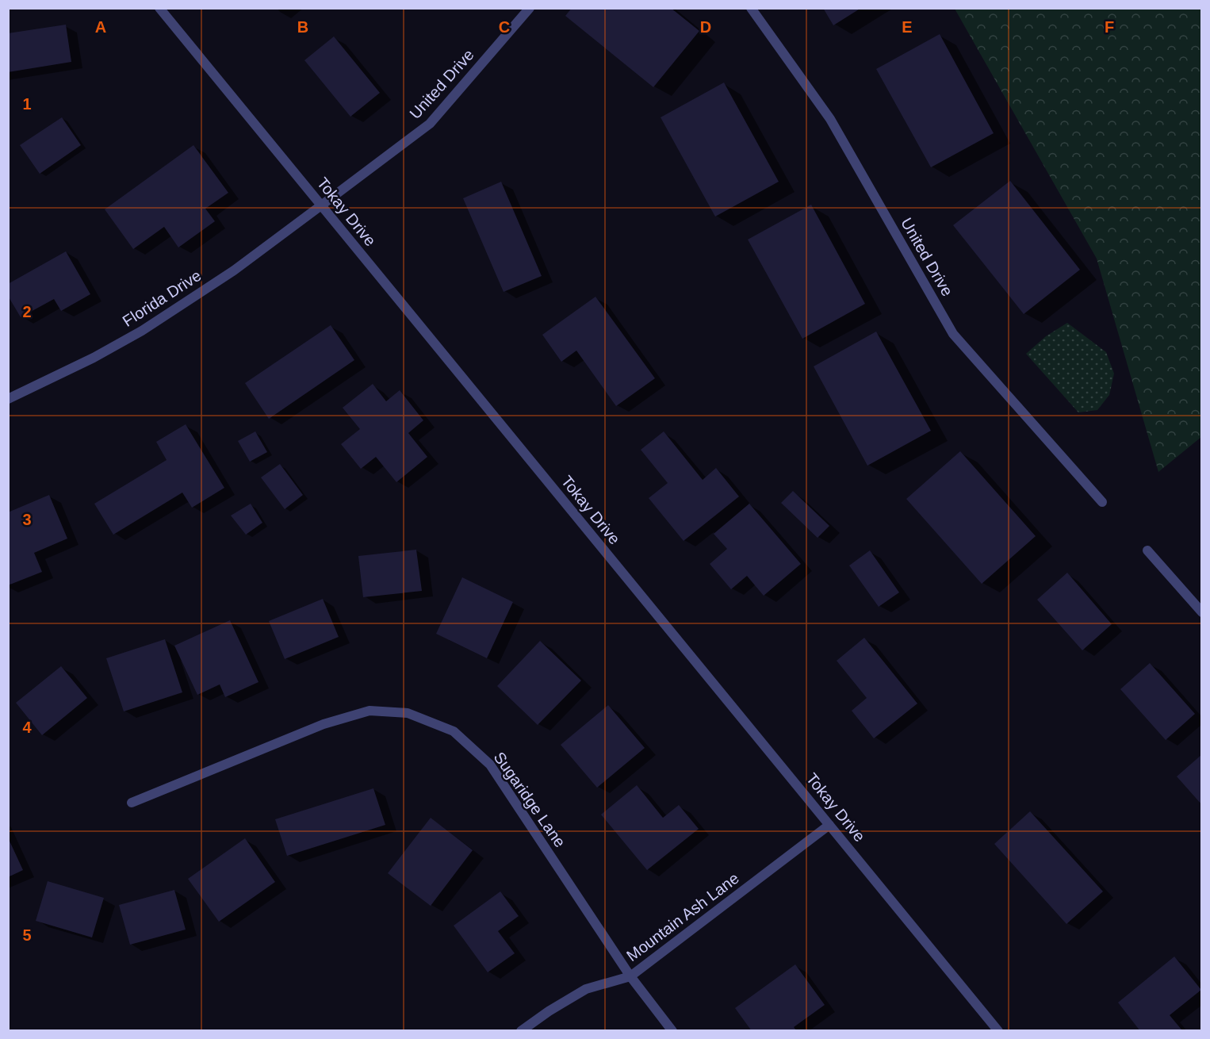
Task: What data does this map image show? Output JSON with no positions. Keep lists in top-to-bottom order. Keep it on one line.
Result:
{"streets":{"street":["United Drive","Tokay Drive","Florida Drive","Sugaridge Lane","Mountain Ash Lane"]},"crossings":[["United Drive","Tokay Drive"],["United Drive","Florida Drive"],["Tokay Drive","Florida Drive"],["Tokay Drive","Mountain Ash Lane"],["Sugaridge Lane","Mountain Ash Lane"]],"grid":{"columns":["A","B","C","D","E","F"],"rows":["1","2","3","4","5"]}}
